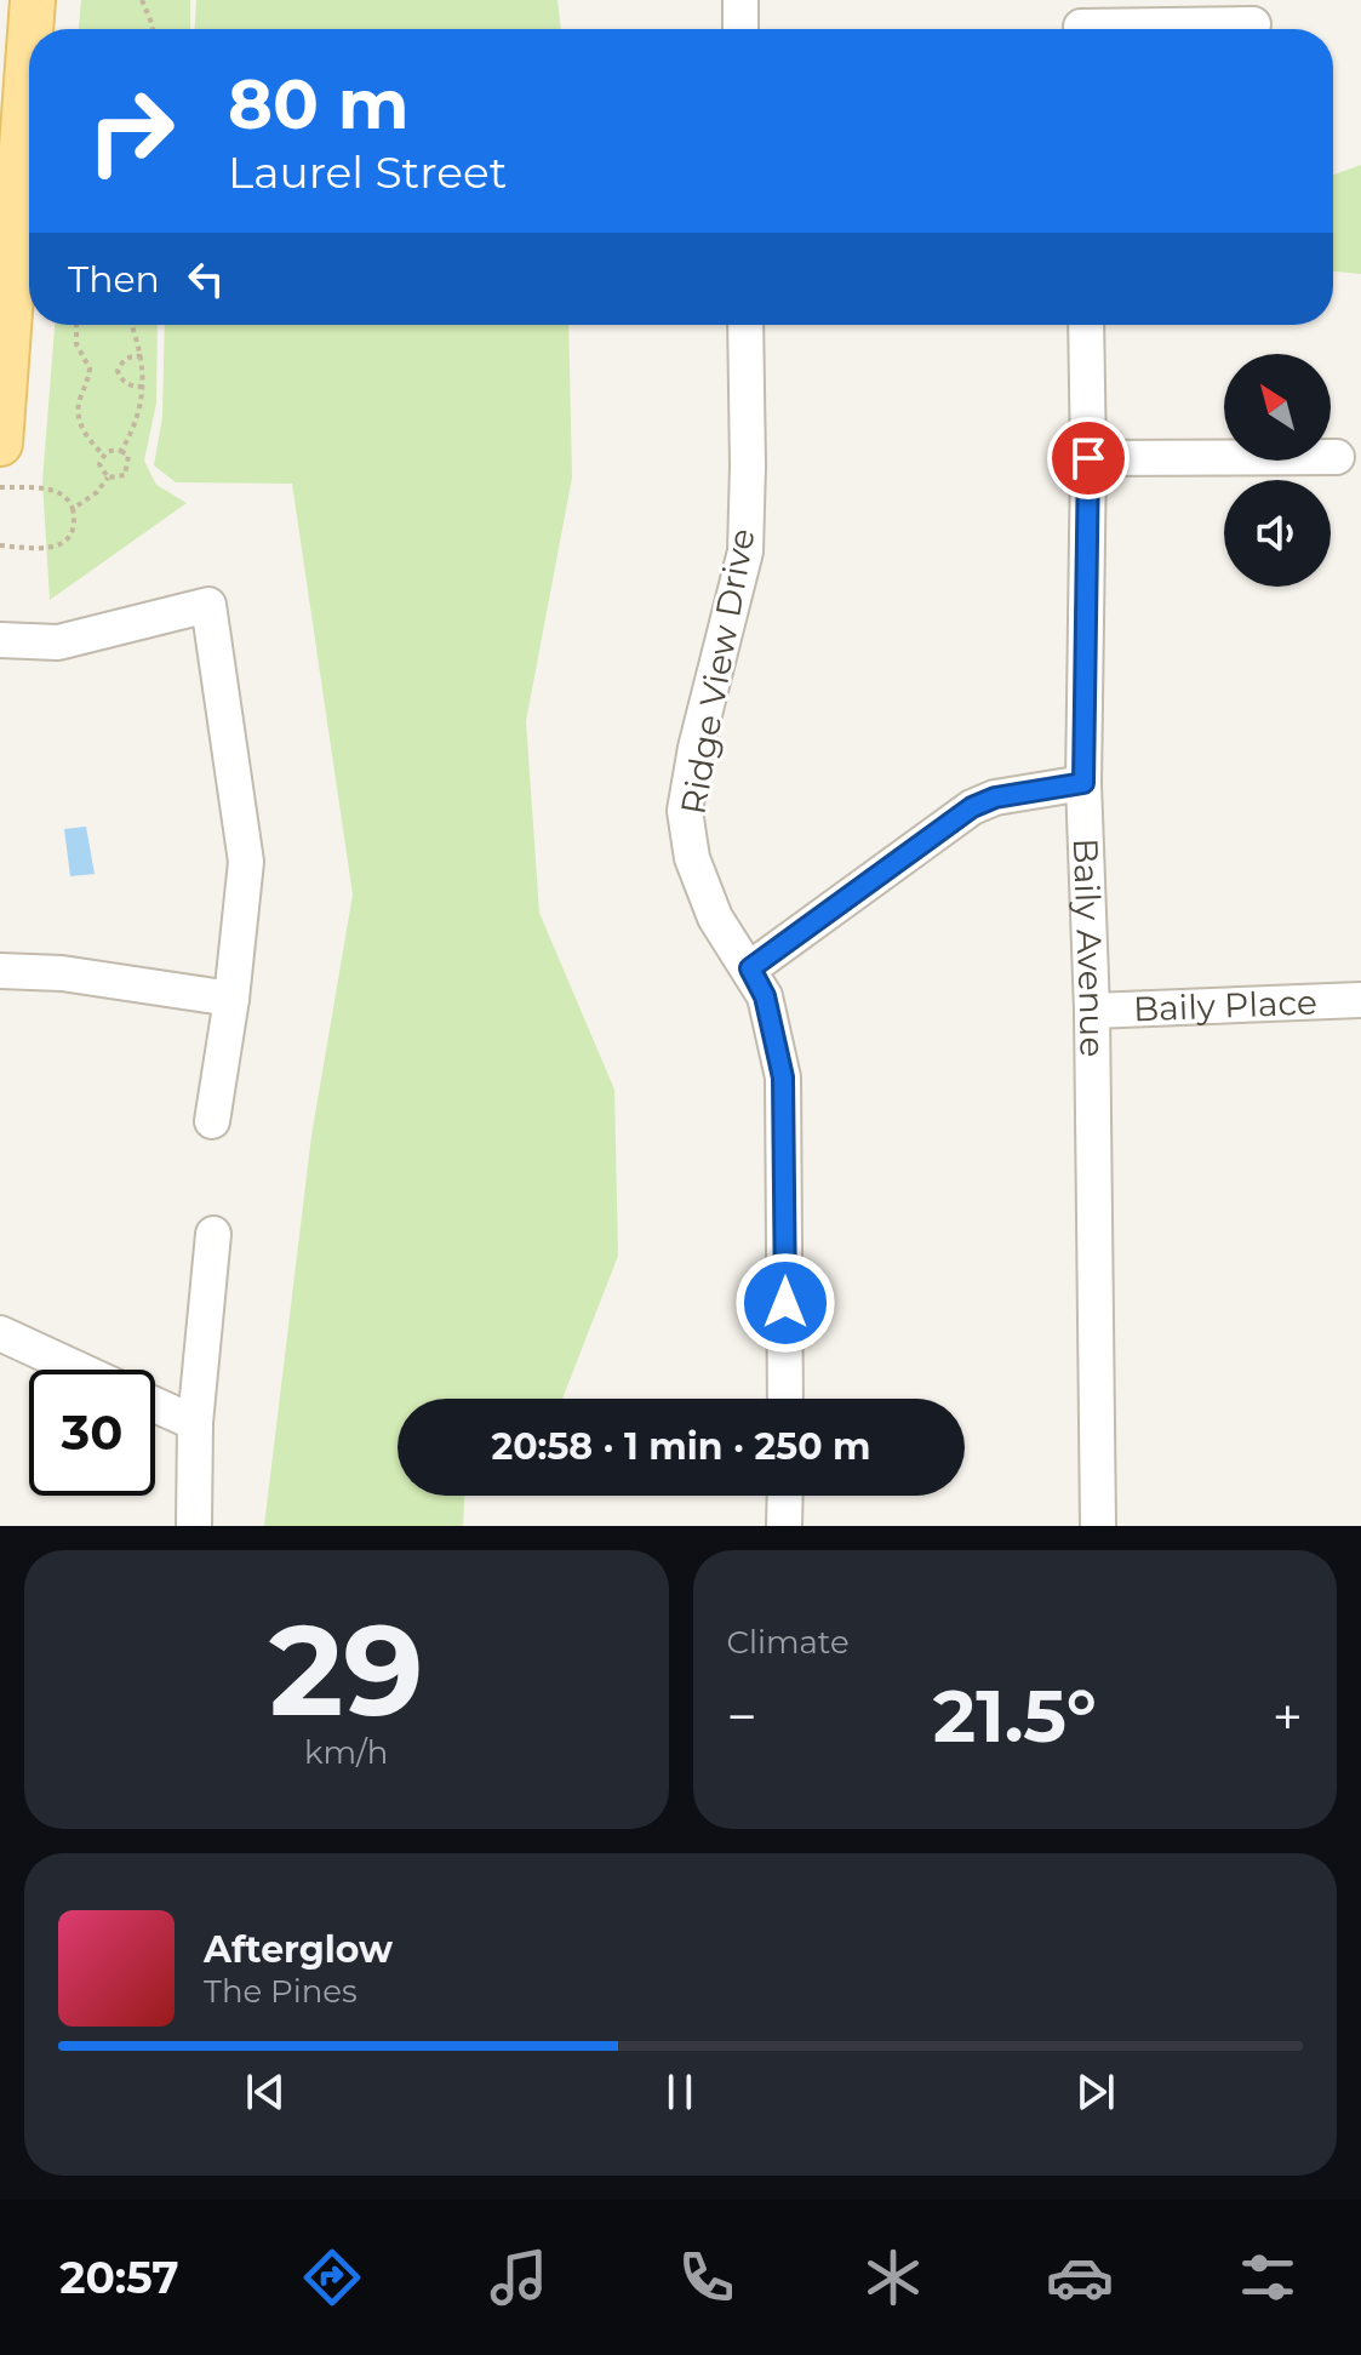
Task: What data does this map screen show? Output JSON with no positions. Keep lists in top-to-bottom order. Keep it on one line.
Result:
{"streets":{"street":["Ridge View Drive","Baily Avenue","Baily Place"]},"crossings":[["Baily Avenue","Baily Place"]],"north":"top left","page":{"turn":["80 m","Laurel Street"],"then":"Then","limit":"30","trip":"20:58 · 1 min · 250 m","tile":[["29","km/h"],"Climate"],"heat":["−","21.5°","+"],"song":["Afterglow","The Pines"],"tabs":"20:57"}}
